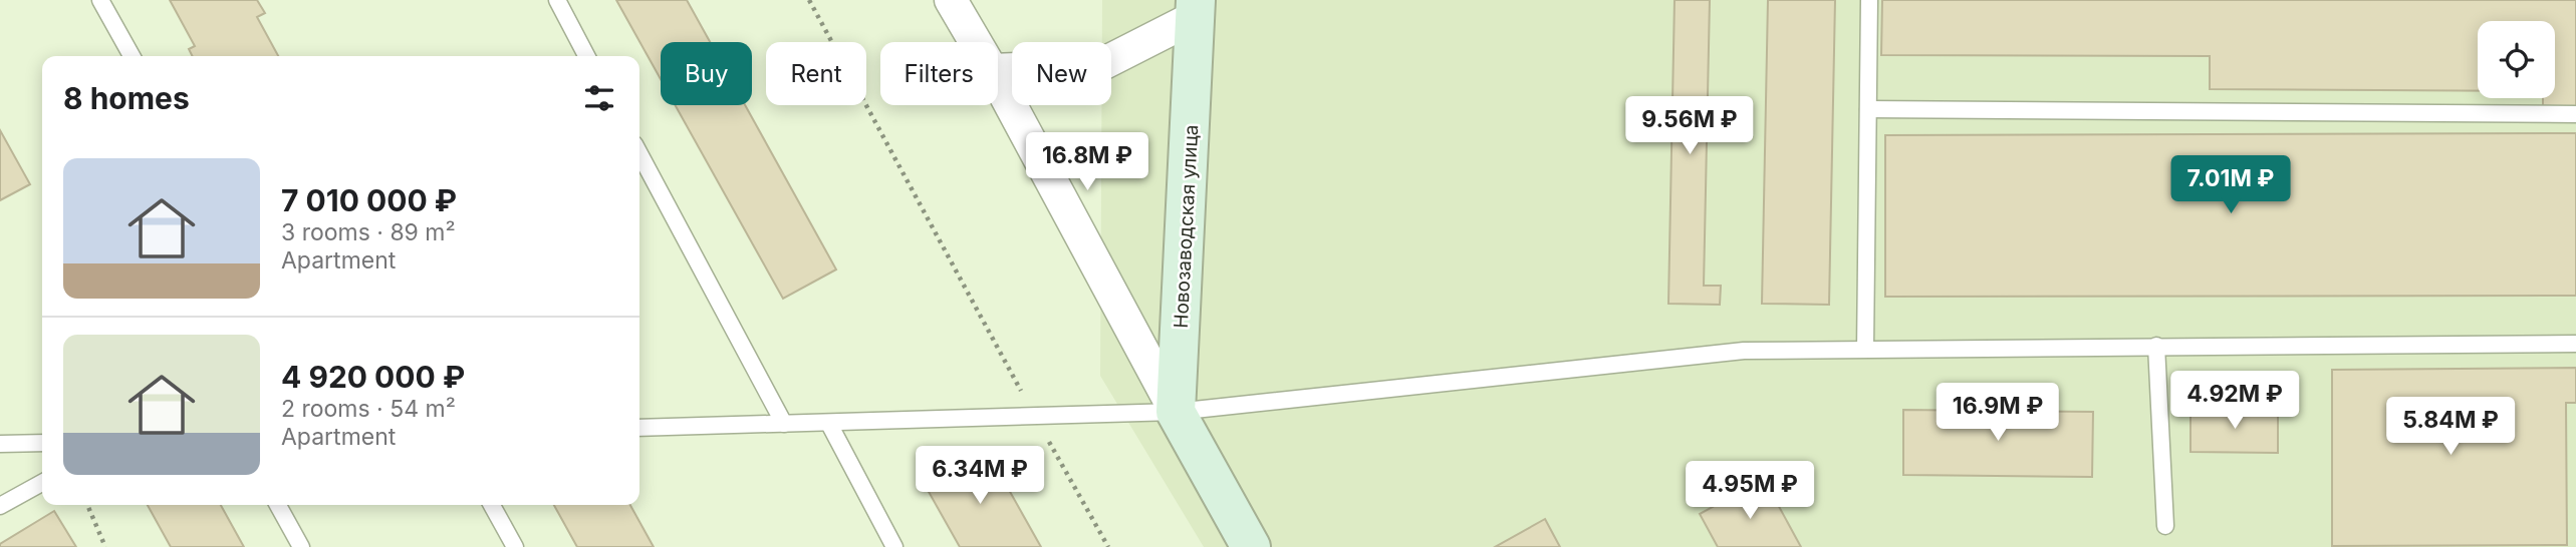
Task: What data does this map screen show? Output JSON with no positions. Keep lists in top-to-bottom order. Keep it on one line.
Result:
{"streets":{"main road":["Новозаводская улица"]},"page":{"chip":["Buy","Rent","Filters","New"],"heading":"8 homes","price":["9.56M ₽","16.8M ₽","7.01M ₽","4.92M ₽","16.9M ₽","5.84M ₽","6.34M ₽","4.95M ₽"],"list":[{"name":"7 010 000 ₽","note":"3 rooms · 89 m² · Apartment"},{"name":"4 920 000 ₽","note":"2 rooms · 54 m² · Apartment"}]}}
